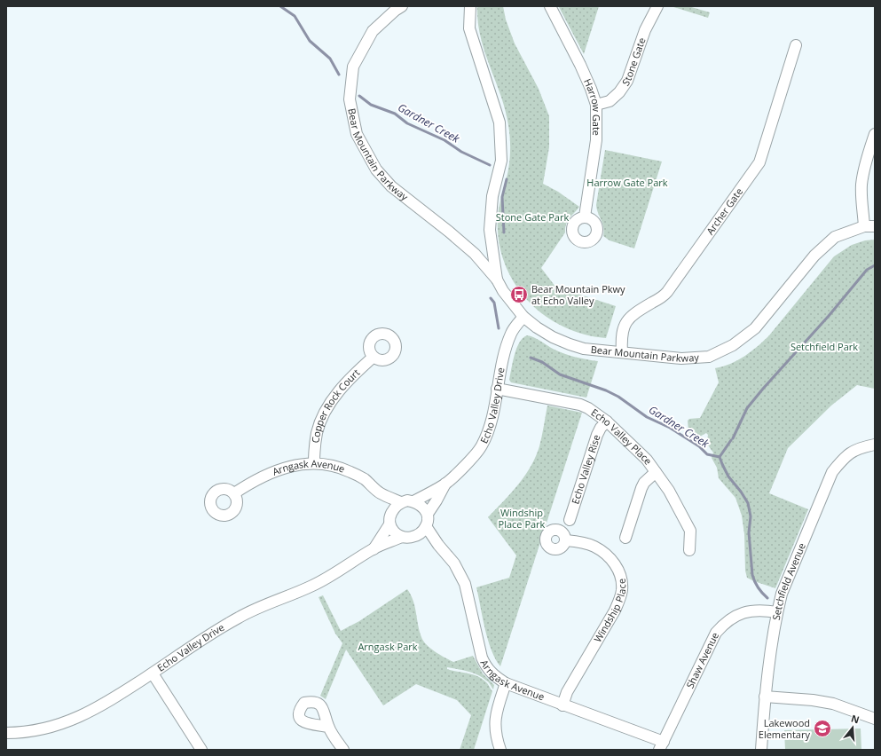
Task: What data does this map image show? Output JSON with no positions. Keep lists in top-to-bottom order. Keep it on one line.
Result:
{"streets":{"street":["Stone Gate","Harrow Gate","Bear Mountain Parkway","Archer Gate","Echo Valley Drive","Copper Rock Court","Echo Valley Place","Echo Valley Rise","Arngask Avenue","Setchfield Avenue","Windship Place","Shaw Avenue"]},"crossings":[["Stone Gate","Harrow Gate"],["Bear Mountain Parkway","Archer Gate"],["Bear Mountain Parkway","Echo Valley Drive"],["Echo Valley Drive","Echo Valley Place"],["Echo Valley Drive","Arngask Avenue"],["Copper Rock Court","Arngask Avenue"],["Echo Valley Place","Echo Valley Rise"],["Arngask Avenue","Windship Place"],["Arngask Avenue","Shaw Avenue"],["Setchfield Avenue","Shaw Avenue"]],"water":["Gardner Creek"],"parks":["Harrow Gate Park","Stone Gate Park","Setchfield Park","Windship Place Park","Arngask Park"],"places":{"bus stop":["Bear Mountain Pkwy at Echo Valley"],"school or university":["Lakewood Elementary"]},"north":"top"}
